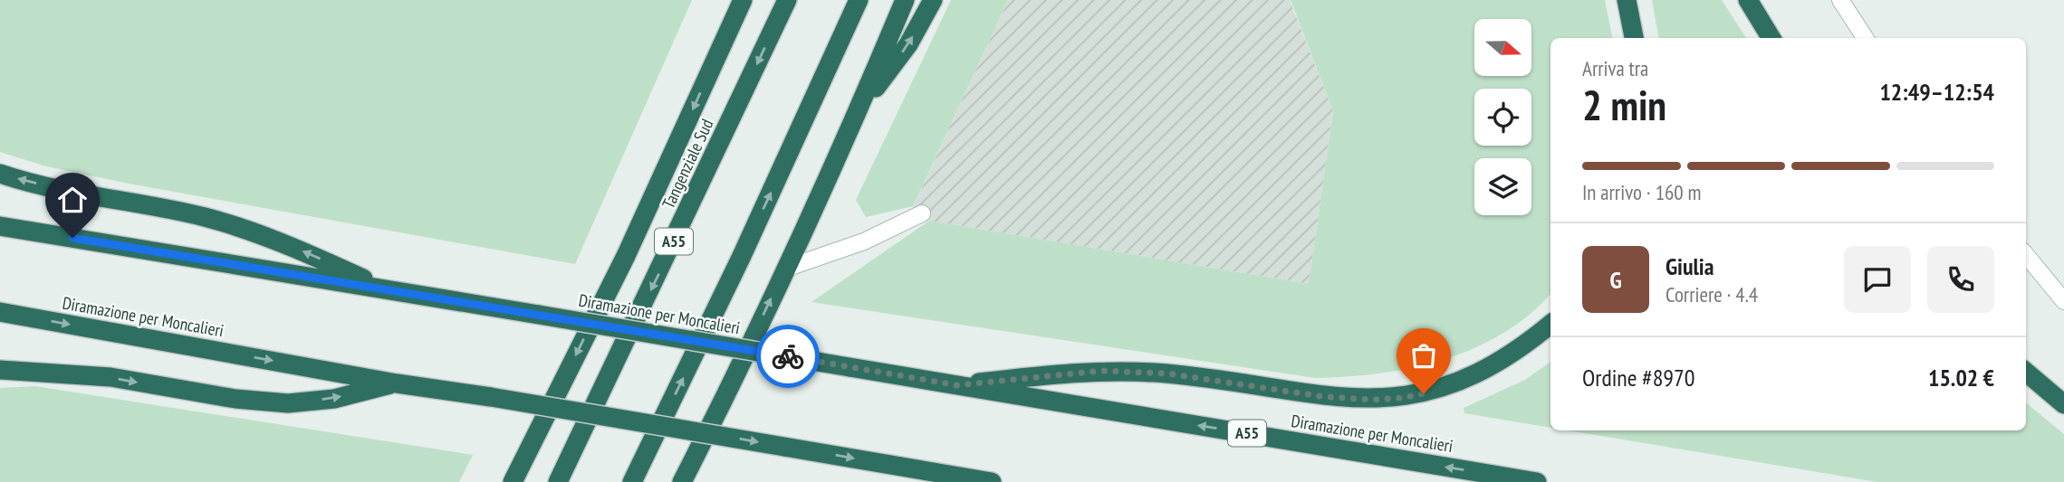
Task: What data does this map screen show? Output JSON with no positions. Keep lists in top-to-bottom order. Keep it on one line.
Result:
{"streets":{"highway":["Tangenziale Sud","A55","Diramazione per Moncalieri"]},"north":"right","page":{"heading":["2 min","Arriva tra","12:49–12:54"],"panel":["Giulia","Corriere · 4.4","Ordine #8970","15.02 €"],"bar":"In arrivo · 160 m","round":"G"}}
